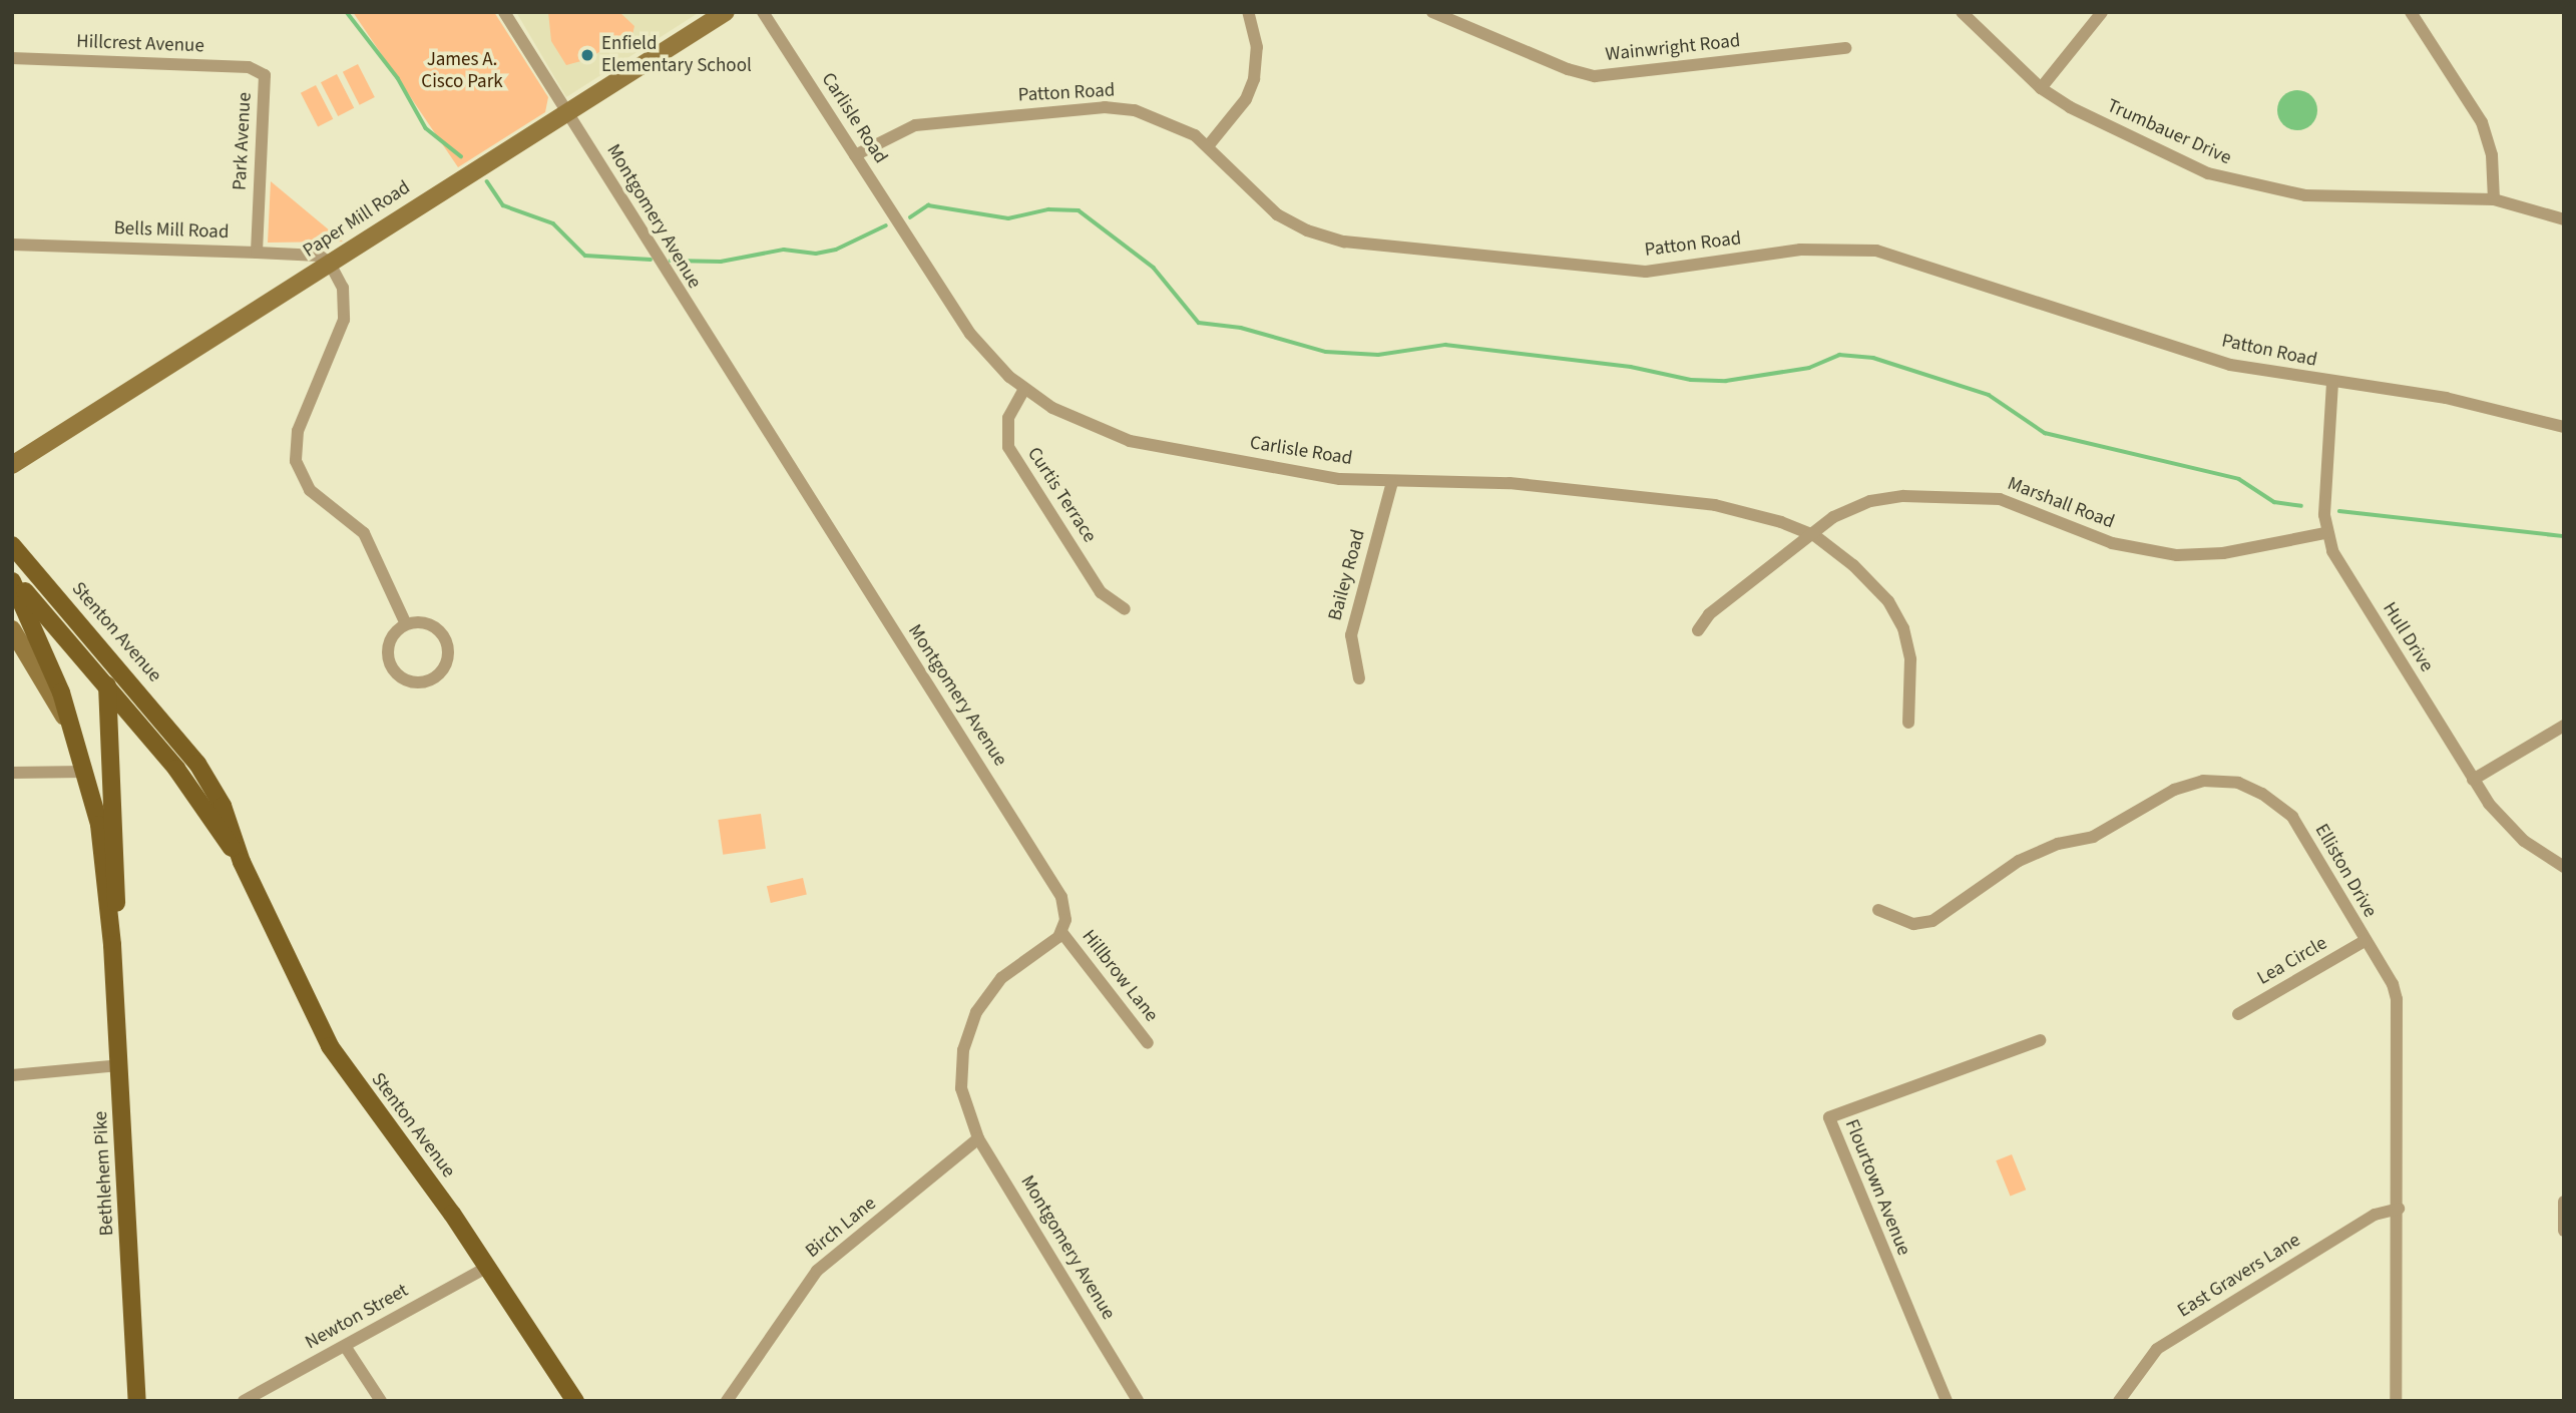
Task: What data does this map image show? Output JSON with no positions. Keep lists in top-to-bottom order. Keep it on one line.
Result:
{"streets":{"main road":["Paper Mill Road","Stenton Avenue","Bethlehem Pike"],"street":["Hillcrest Avenue","Wainwright Road","Patton Road","Carlisle Road","Trumbauer Drive","Park Avenue","Montgomery Avenue","Bells Mill Road","Curtis Terrace","Marshall Road","Bailey Road","Hull Drive","Elliston Drive","Lea Circle","Hillbrow Lane","Flourtown Avenue","Birch Lane","East Gravers Lane","Newton Street"]},"crossings":[["Hillcrest Avenue","Park Avenue"],["Patton Road","Carlisle Road"],["Patton Road","Hull Drive"],["Carlisle Road","Curtis Terrace"],["Carlisle Road","Marshall Road"],["Carlisle Road","Bailey Road"],["Park Avenue","Bells Mill Road"],["Montgomery Avenue","Paper Mill Road"],["Montgomery Avenue","Hillbrow Lane"],["Montgomery Avenue","Birch Lane"],["Paper Mill Road","Bells Mill Road"],["Marshall Road","Hull Drive"],["Stenton Avenue","Bethlehem Pike"],["Stenton Avenue","Newton Street"],["Elliston Drive","Lea Circle"],["Elliston Drive","East Gravers Lane"]],"parks":["James A. Cisco Park"],"places":["Enfield Elementary School"]}
